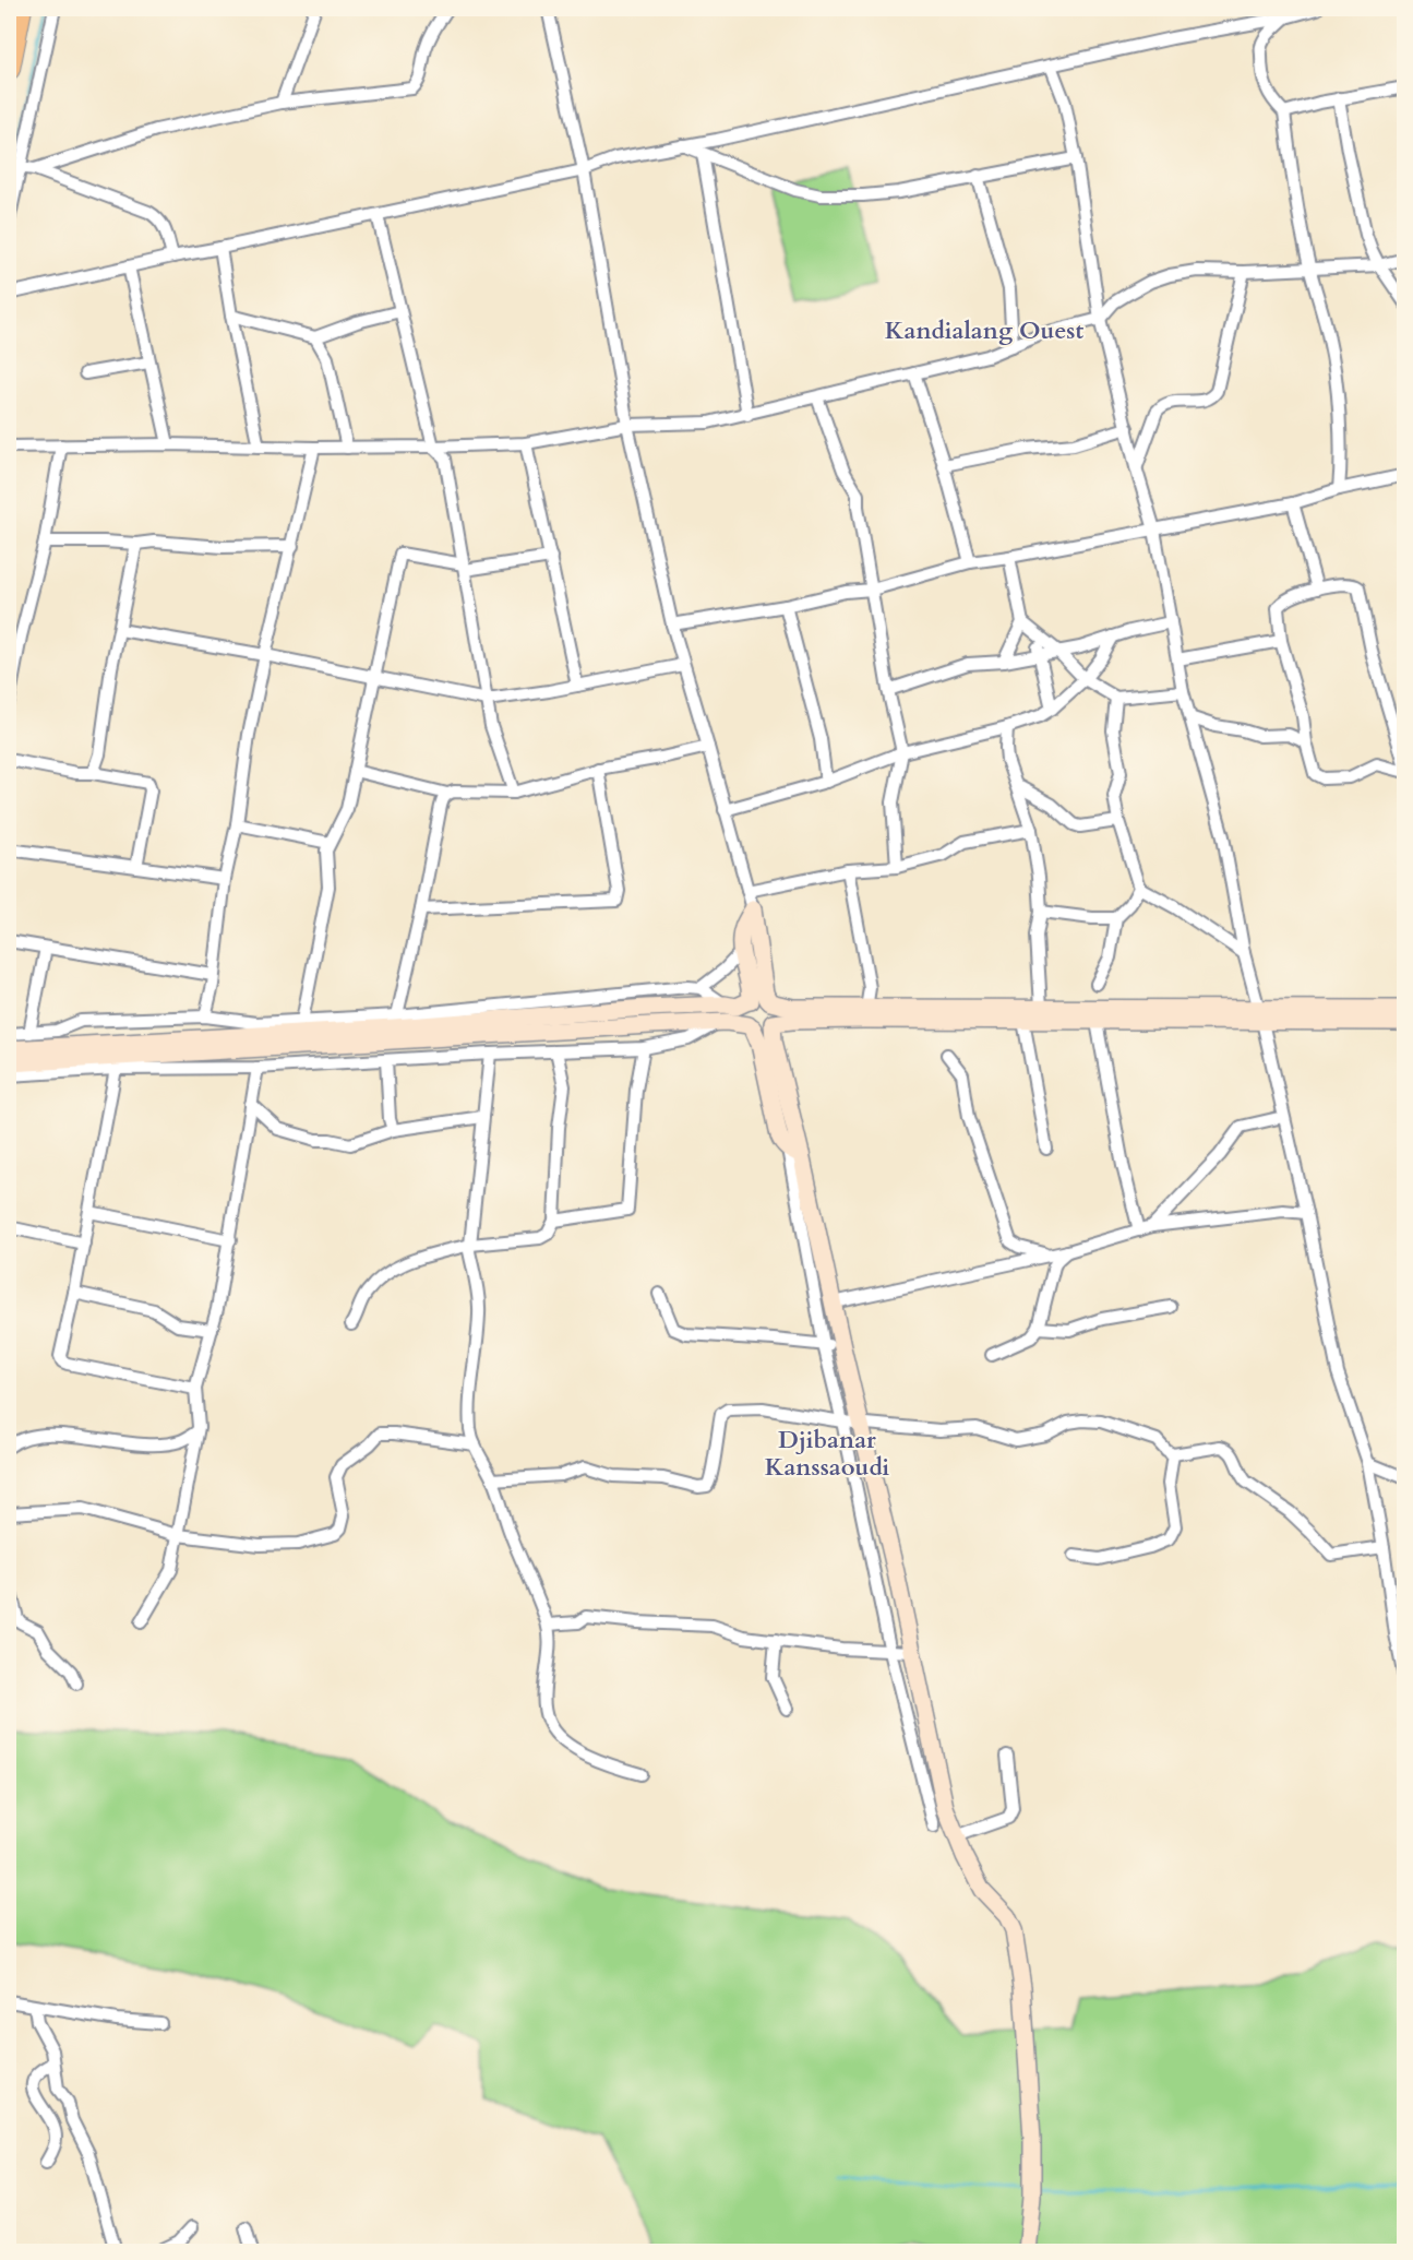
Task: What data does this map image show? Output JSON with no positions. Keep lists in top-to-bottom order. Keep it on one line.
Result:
{"districts":["Kandialang Ouest","Djibanar Kanssaoudi"]}
